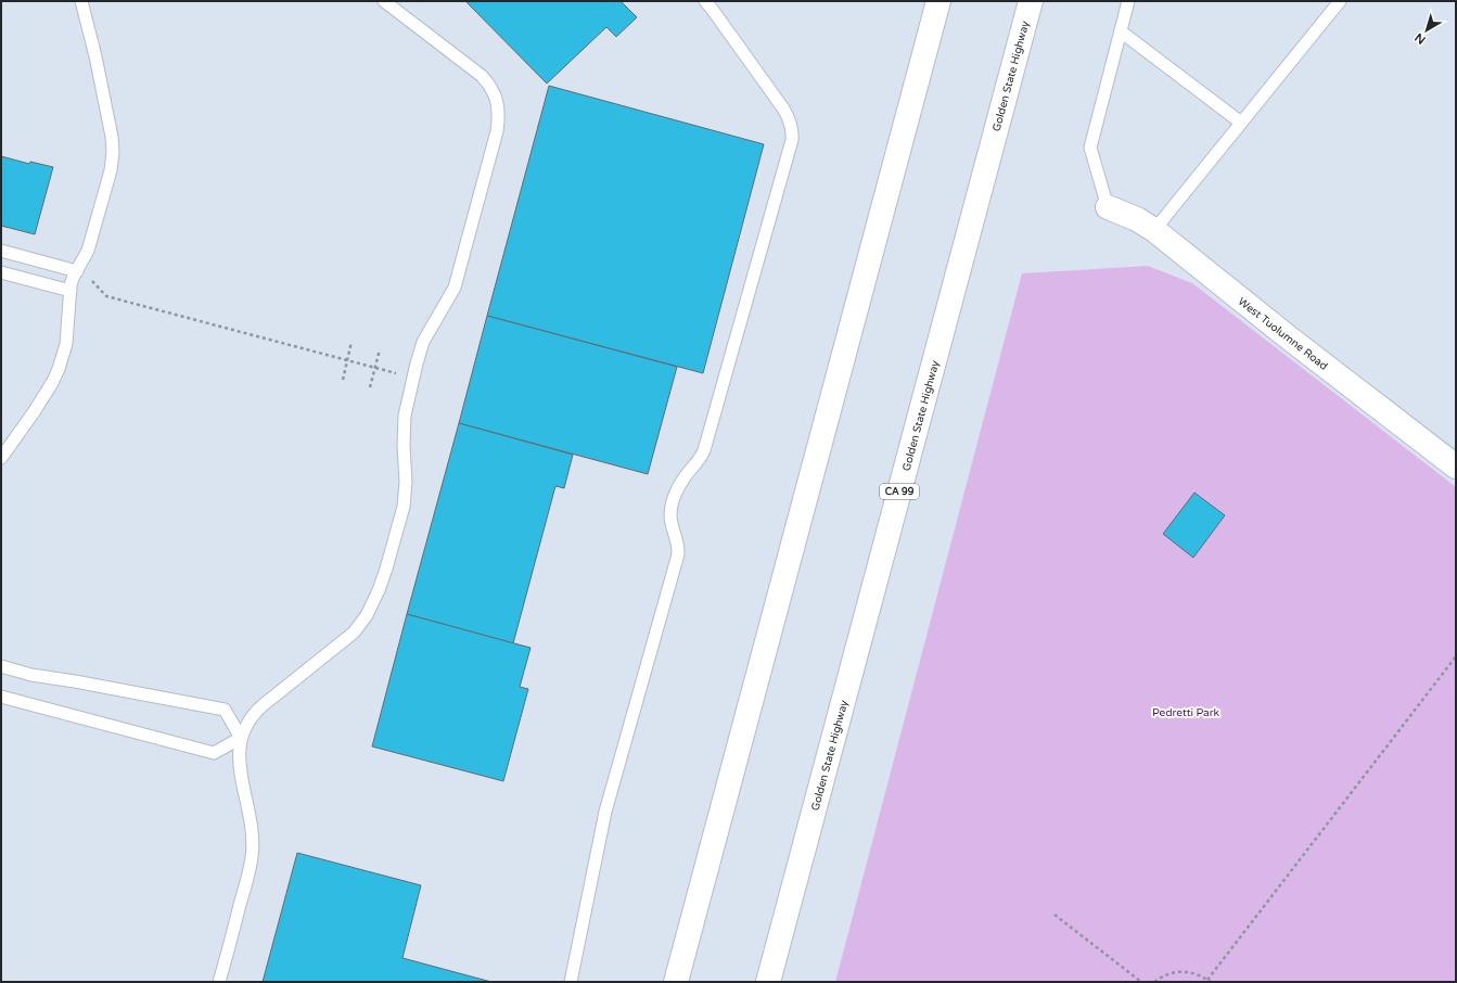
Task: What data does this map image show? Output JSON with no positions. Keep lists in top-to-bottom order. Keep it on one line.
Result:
{"streets":{"main road":["Golden State Highway","West Tuolumne Road","CA 99"]},"parks":["Pedretti Park"],"north":"bottom left"}
